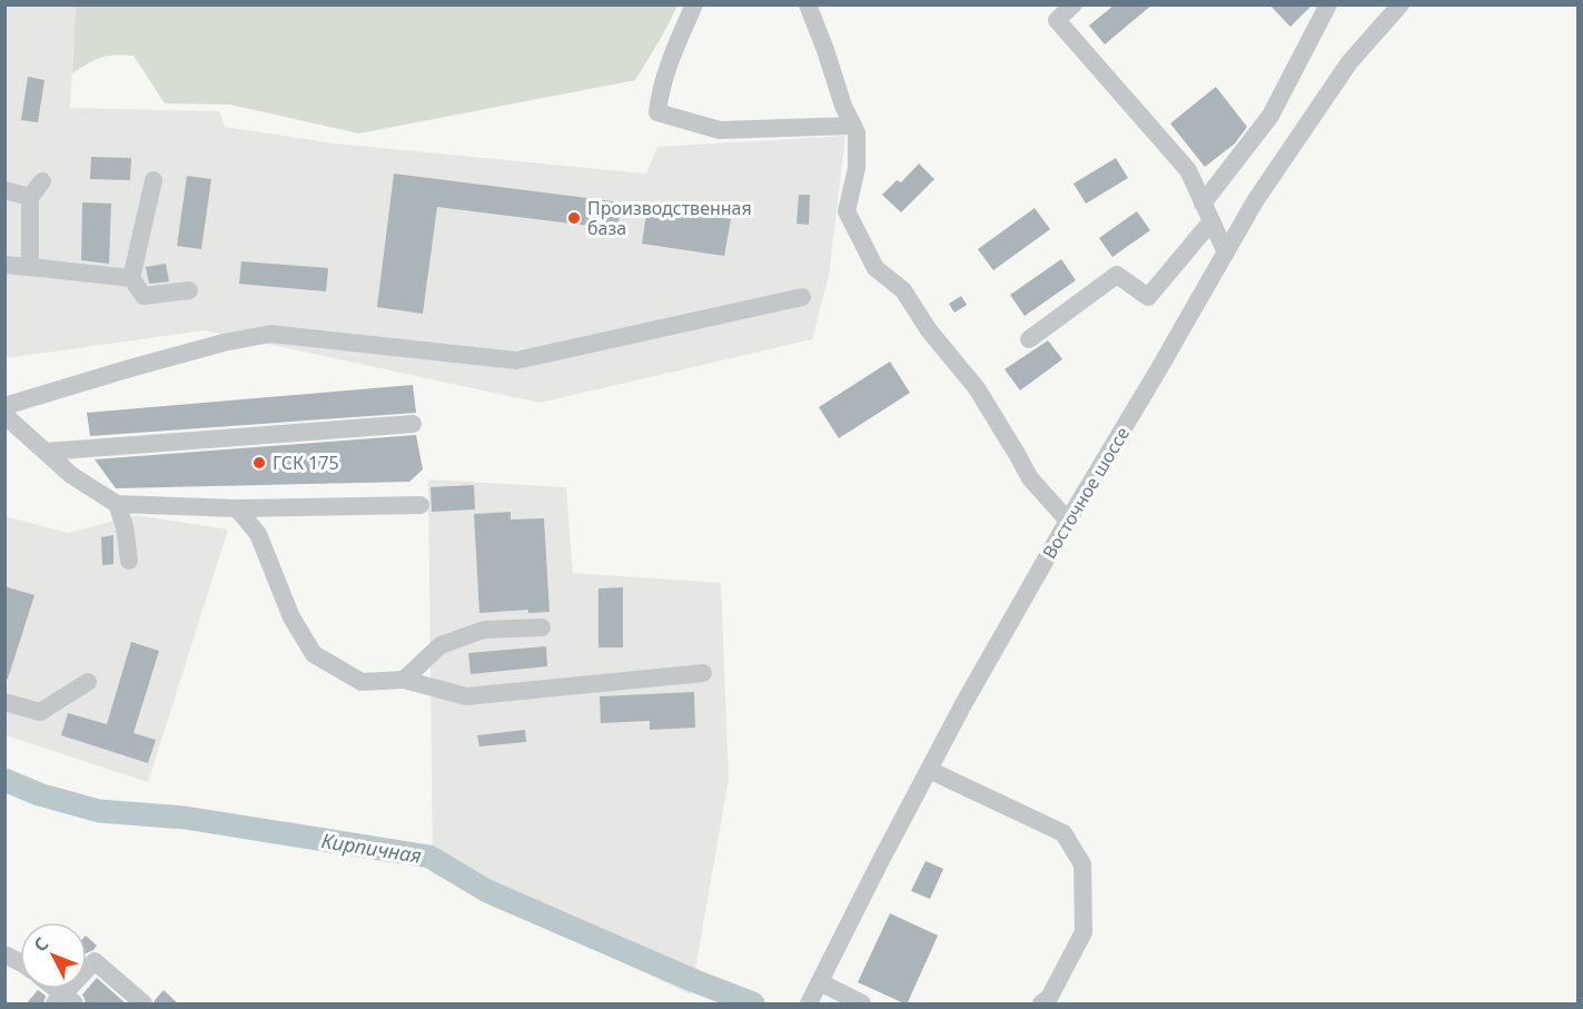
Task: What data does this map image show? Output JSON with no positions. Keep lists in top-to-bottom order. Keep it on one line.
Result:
{"streets":{"street":["Восточное шоссе"]},"water":["Кирпичная"],"places":["Производственная база","ГСК 175"],"north":"top left"}
